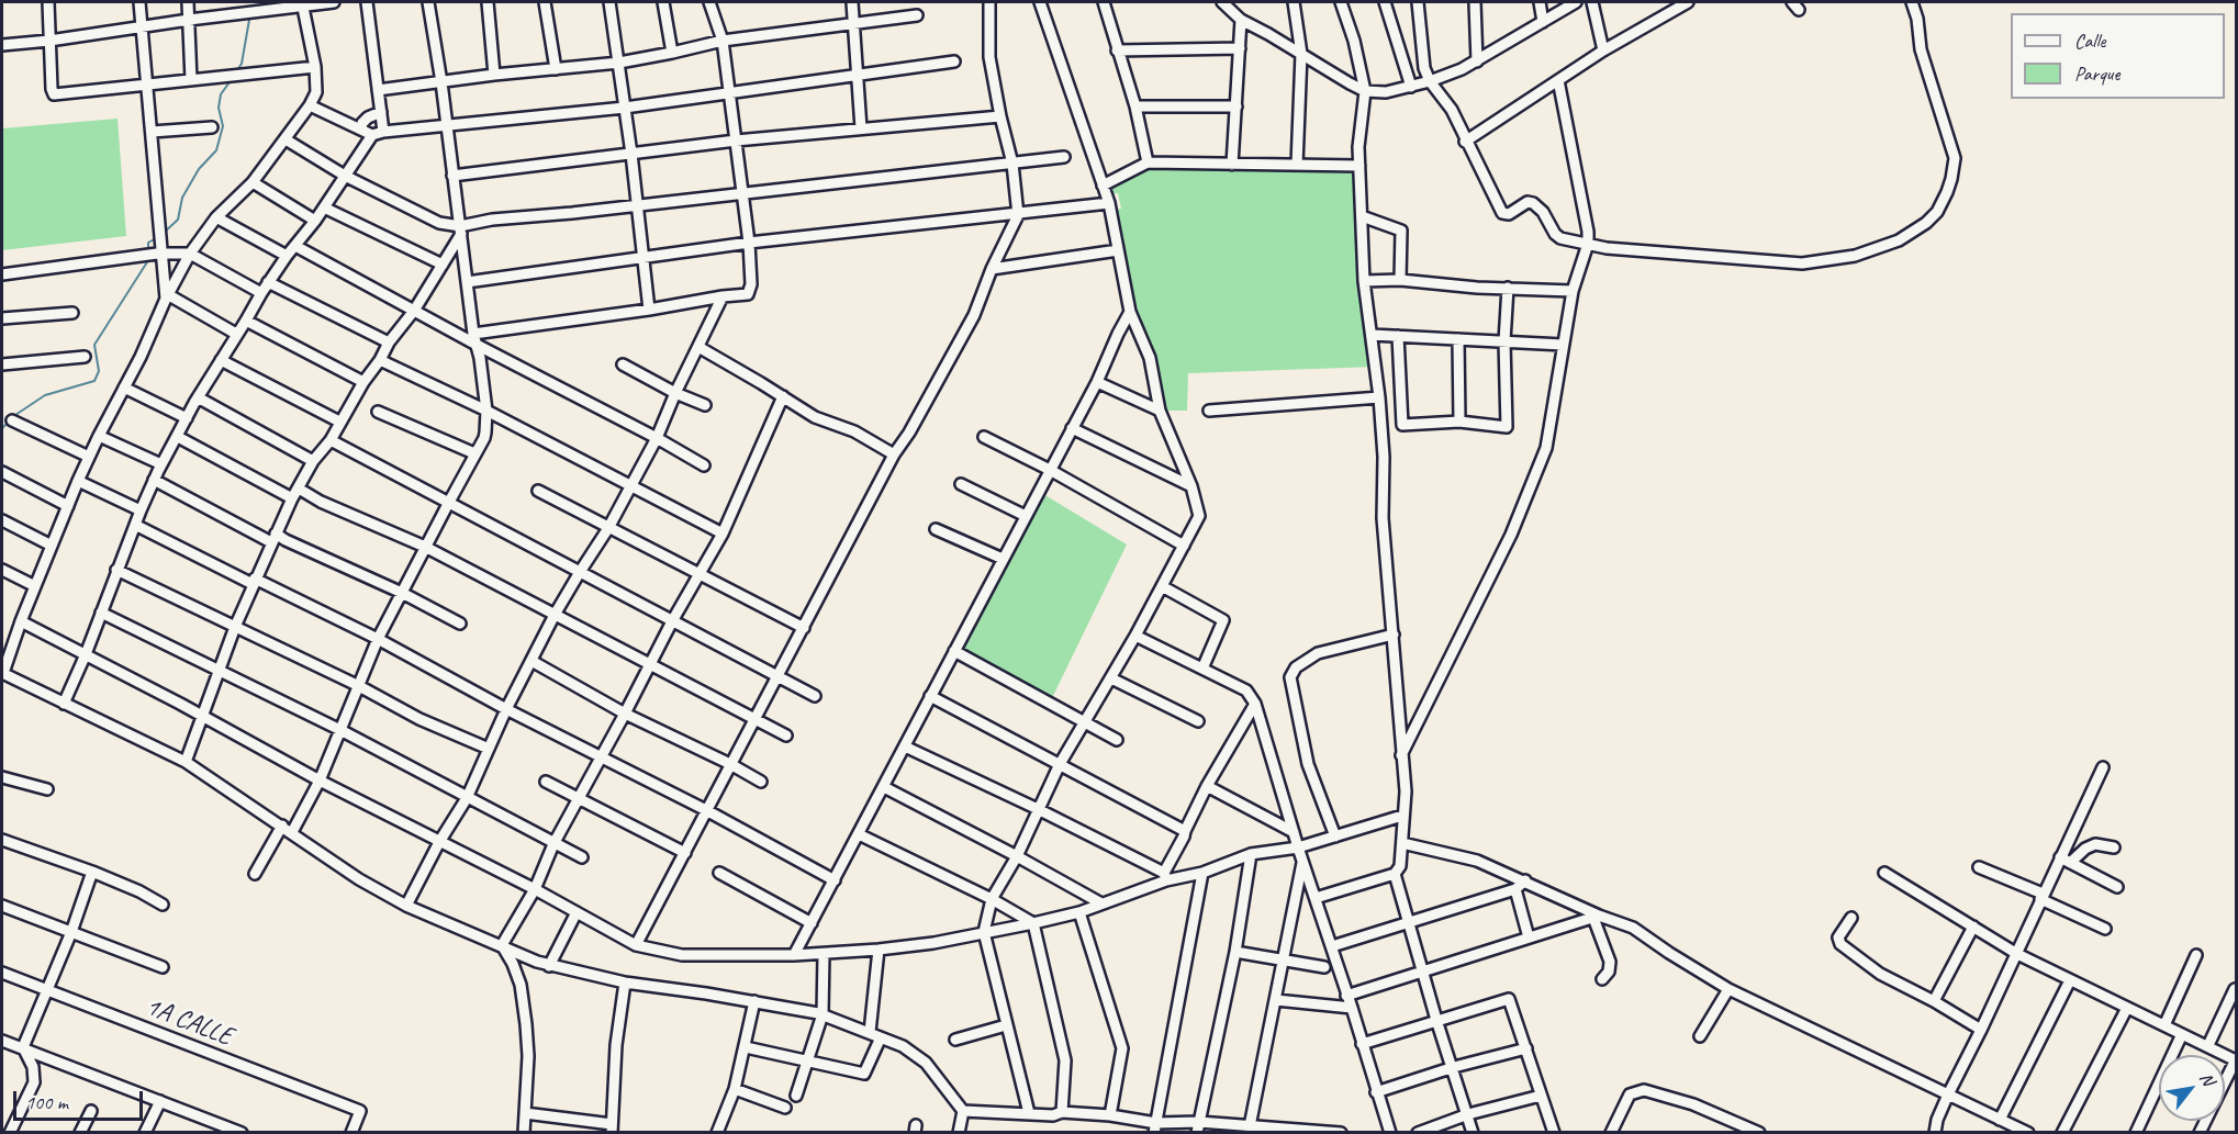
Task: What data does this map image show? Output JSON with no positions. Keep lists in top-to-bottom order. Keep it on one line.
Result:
{"streets":{"street":["1A CALLE"]},"legend":["Calle","Parque"],"scale_bar":"100 m","north":"top right"}
